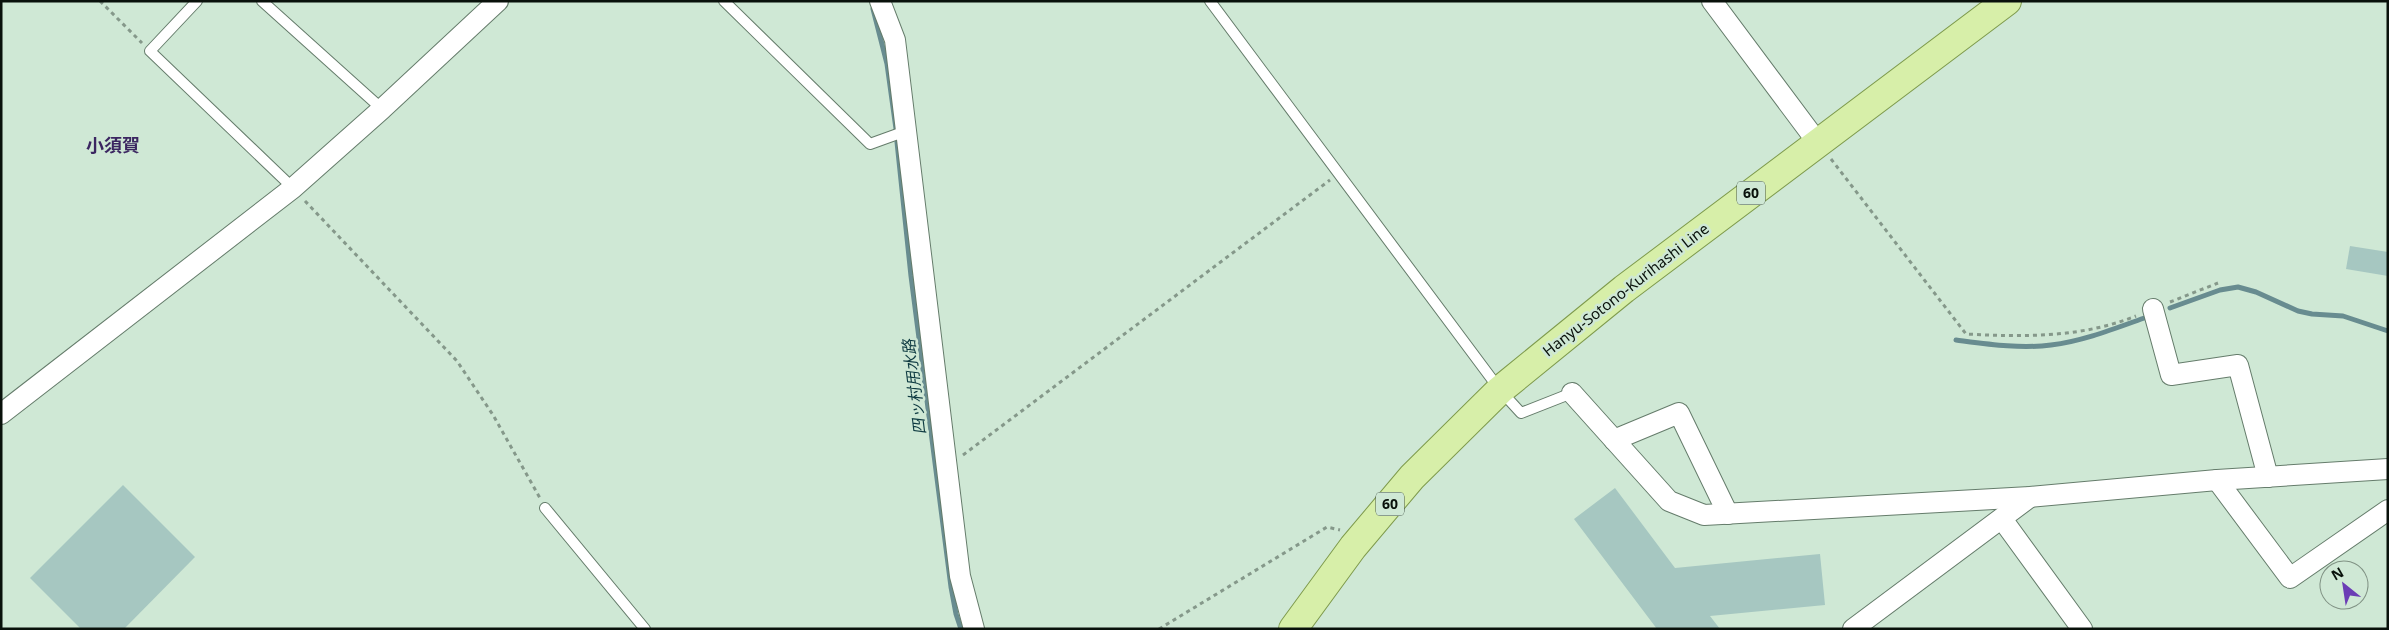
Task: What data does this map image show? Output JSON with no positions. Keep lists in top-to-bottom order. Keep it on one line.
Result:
{"streets":{"main road":["60","Hanyu-Sotono-Kurihashi Line"]},"districts":["小須賀"],"water":["四ッ村用水路"],"north":"top left"}
